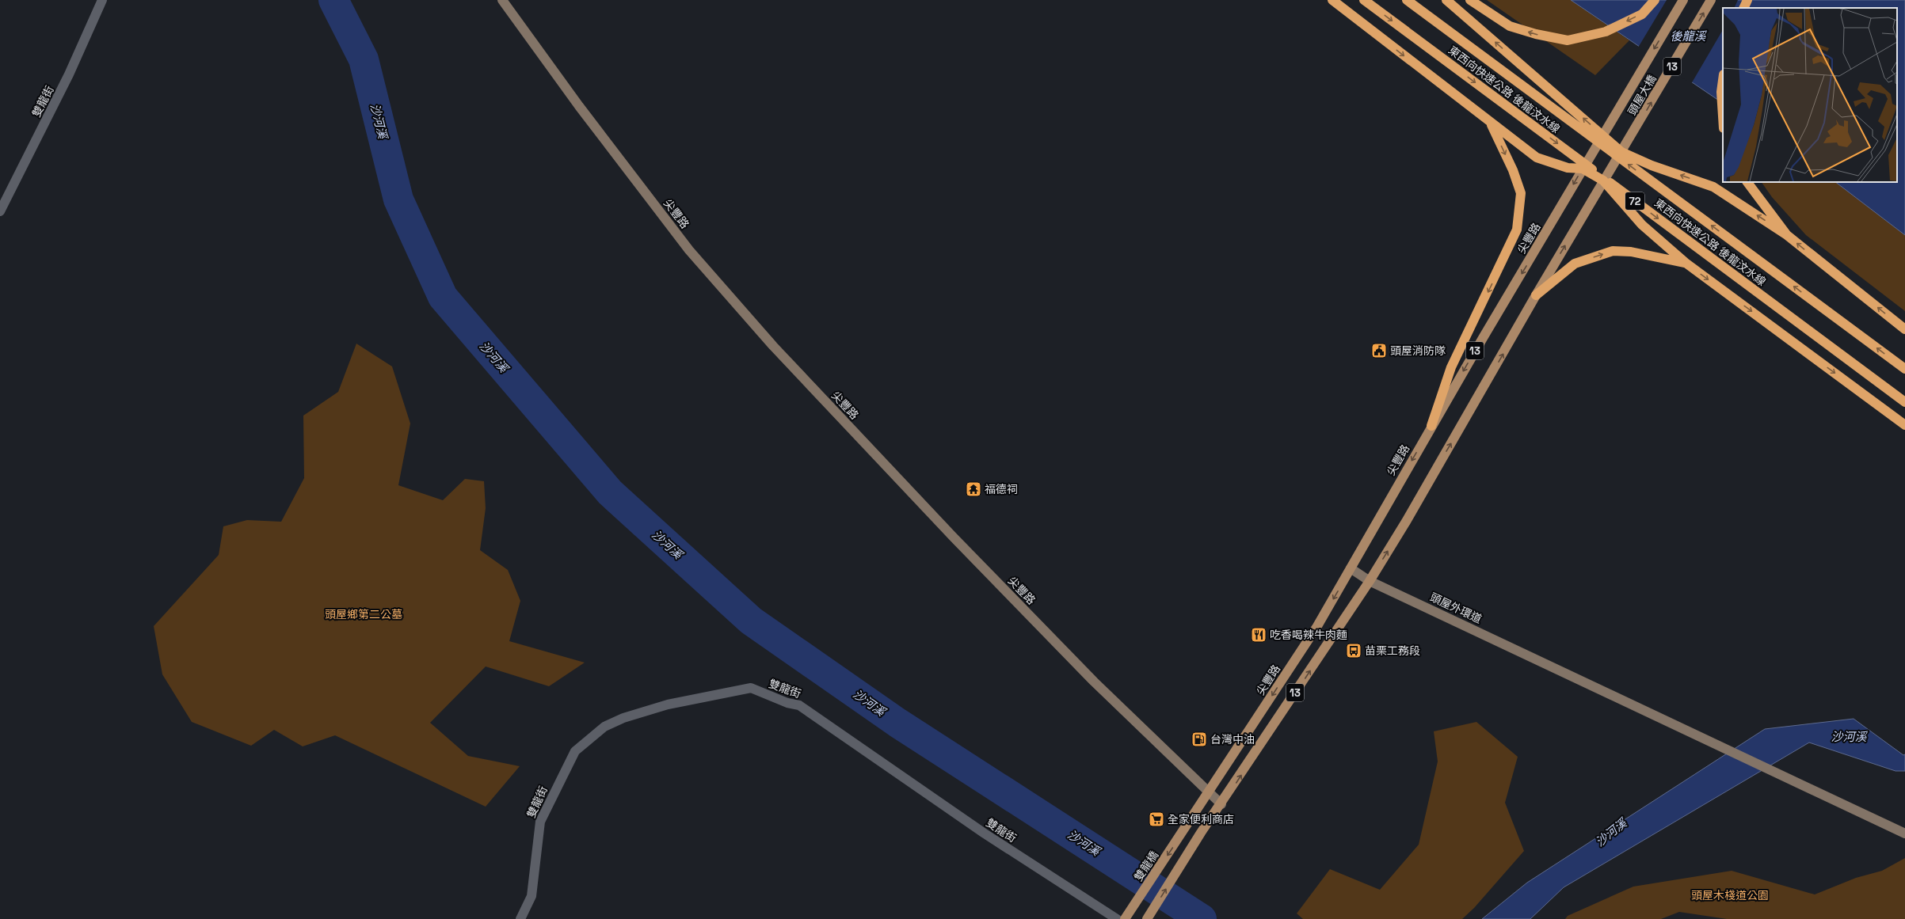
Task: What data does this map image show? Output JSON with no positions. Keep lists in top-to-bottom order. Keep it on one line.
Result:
{"streets":{"highway":["東西向快速公路 後龍汶水線","72"],"main road":["13","頭屋大橋","尖豐路","雙龍橋"],"street":["雙龍街","頭屋外環道"]},"crossings":[["13","頭屋大橋"],["13","尖豐路"],["13","頭屋外環道"],["頭屋大橋","尖豐路"],["尖豐路","頭屋外環道"],["尖豐路","雙龍橋"]],"one_way":["尖豐路"],"water":["後龍溪","沙河溪"],"parks":["頭屋鄉第二公墓","頭屋木棧道公園"],"places":{"public building":["頭屋消防隊"],"temple":["福德祠"],"restaurant":["吃香喝辣牛肉麵"],"bus stop":["苗栗工務段"],"fuel station":["台灣中油"],"supermarket":["全家便利商店"]}}
